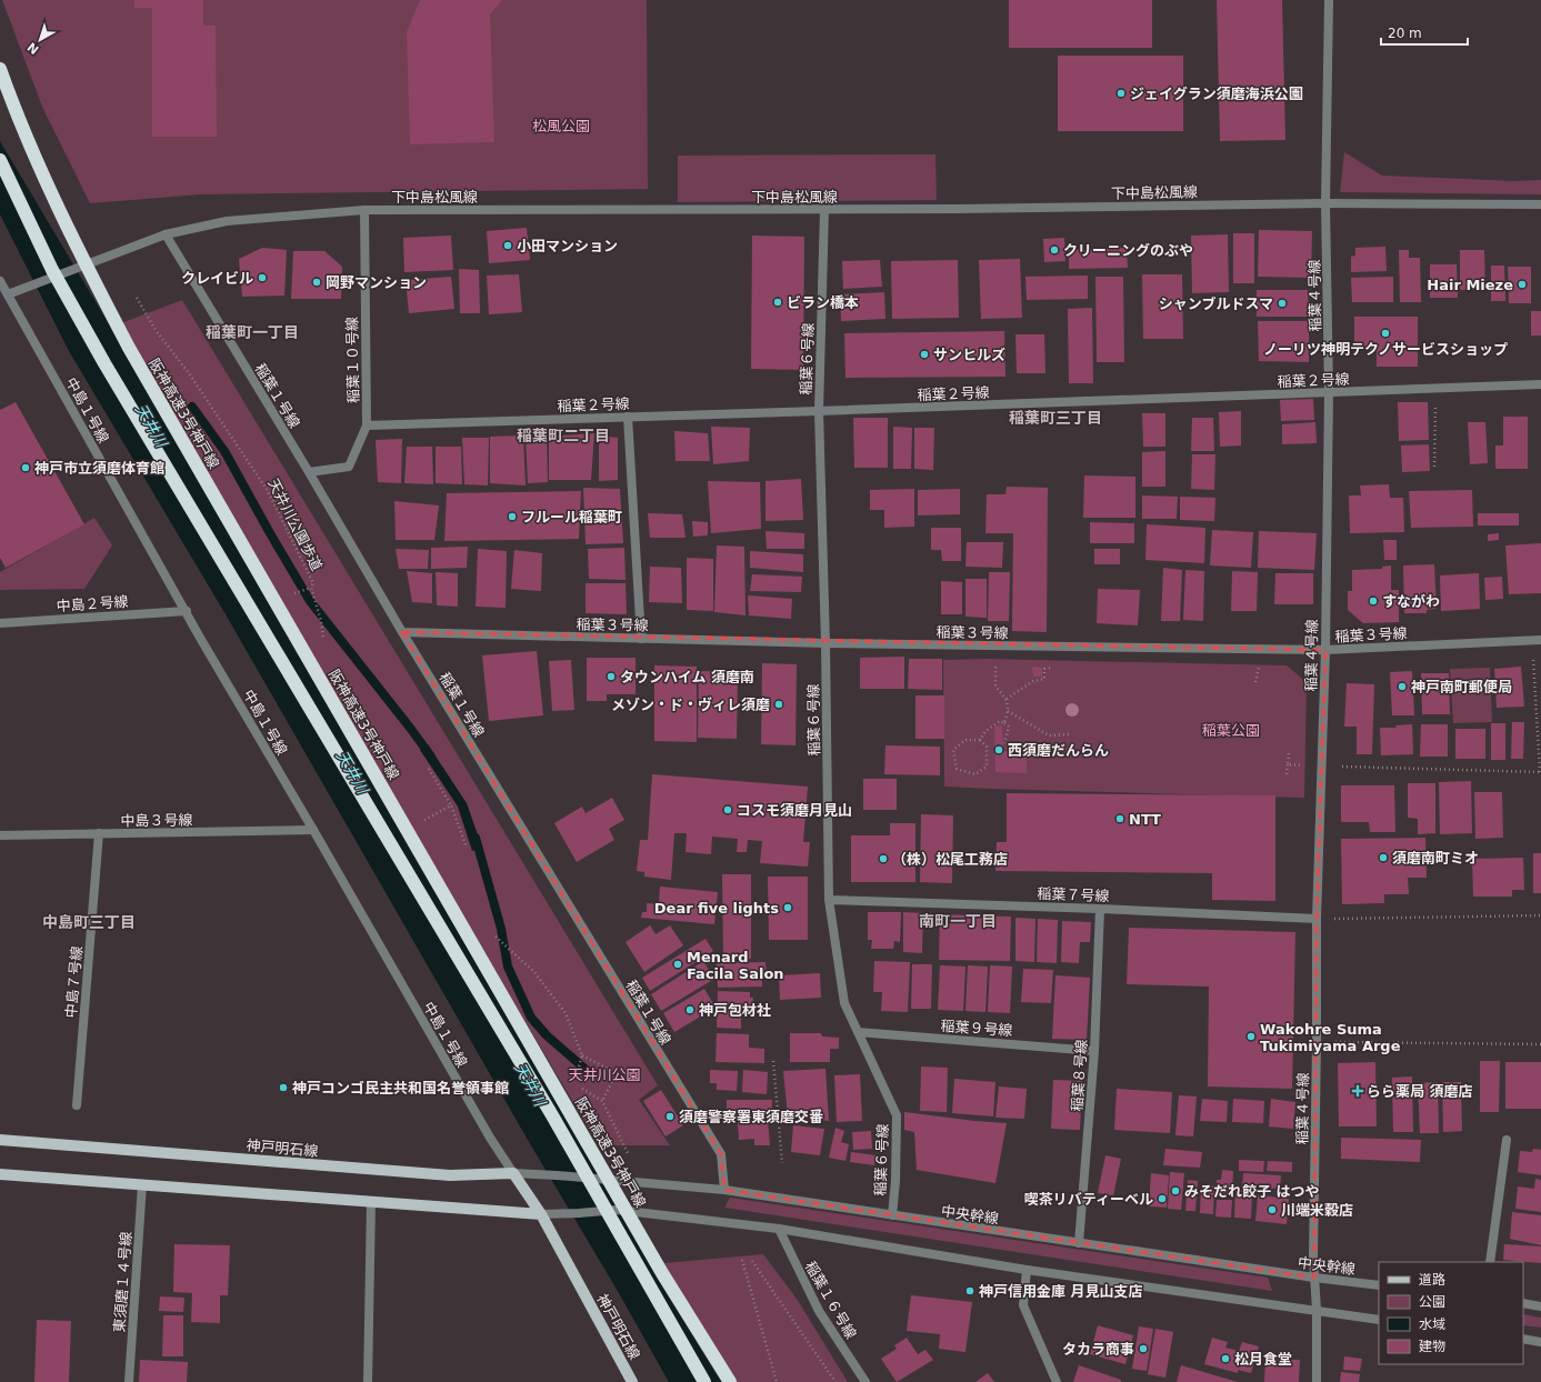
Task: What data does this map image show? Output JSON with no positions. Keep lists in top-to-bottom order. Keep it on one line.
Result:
{"streets":{"highway":["阪神高速3号神戸線"],"main road":["神戸明石線"],"street":["下中島松風線","稲葉４号線","稲葉６号線","稲葉１０号線","稲葉２号線","稲葉１号線","中島１号線","中島２号線","稲葉３号線","中島３号線","稲葉７号線","中島７号線","稲葉９号線","稲葉８号線","中央幹線","東須磨１４号線","稲葉１６号線"],"path":["天井川公園歩道"]},"crossings":[["下中島松風線","稲葉４号線"],["下中島松風線","稲葉６号線"],["下中島松風線","稲葉１０号線"],["下中島松風線","稲葉１号線"],["下中島松風線","中島１号線"],["稲葉４号線","稲葉２号線"],["稲葉４号線","稲葉３号線"],["稲葉４号線","稲葉７号線"],["稲葉４号線","中央幹線"],["稲葉６号線","稲葉２号線"],["稲葉６号線","稲葉３号線"],["稲葉６号線","稲葉７号線"],["稲葉６号線","稲葉９号線"],["稲葉６号線","中央幹線"],["稲葉１０号線","稲葉２号線"],["稲葉１０号線","稲葉１号線"],["稲葉１号線","稲葉３号線"],["稲葉１号線","中央幹線"],["中島１号線","中島２号線"],["中島１号線","中島３号線"],["中島１号線","神戸明石線"],["中島１号線","中央幹線"],["中島３号線","中島７号線"],["稲葉７号線","稲葉８号線"],["稲葉９号線","稲葉８号線"],["稲葉８号線","中央幹線"],["神戸明石線","中央幹線"]],"districts":["稲葉町一丁目","稲葉町三丁目","稲葉町二丁目","南町一丁目","中島町三丁目"],"water":["天井川"],"parks":["松風公園","稲葉公園","天井川公園"],"places":{"other":["ジェイグラン須磨海浜公園","小田マンション","クリーニングのぶや","クレイビル","岡野マンション","Hair Mieze","ビラン橋本","シャンブルドスマ","ノーリツ神明テクノサービスショップ","サンヒルズ","神戸市立須磨体育館","フルール稲葉町","すながわ","タウンハイム 須磨南","神戸南町郵便局","メゾン・ド・ヴィレ須磨","西須磨だんらん","コスモ須磨月見山","NTT","須磨南町ミオ","（株）松尾工務店","Dear five lights","Menard Facila Salon","神戸包材社","Wakohre Suma Tukimiyama Arge","神戸コンゴ民主共和国名誉領事館","須磨警察署東須磨交番","みそだれ餃子 はつや","喫茶リバティーベル","川端米穀店","神戸信用金庫 月見山支店","タカラ商事","松月食堂"],"health":["らら薬局 須磨店"]},"legend":["道路","公園","水域","建物"],"scale_bar":"20 m","north":"bottom left"}
